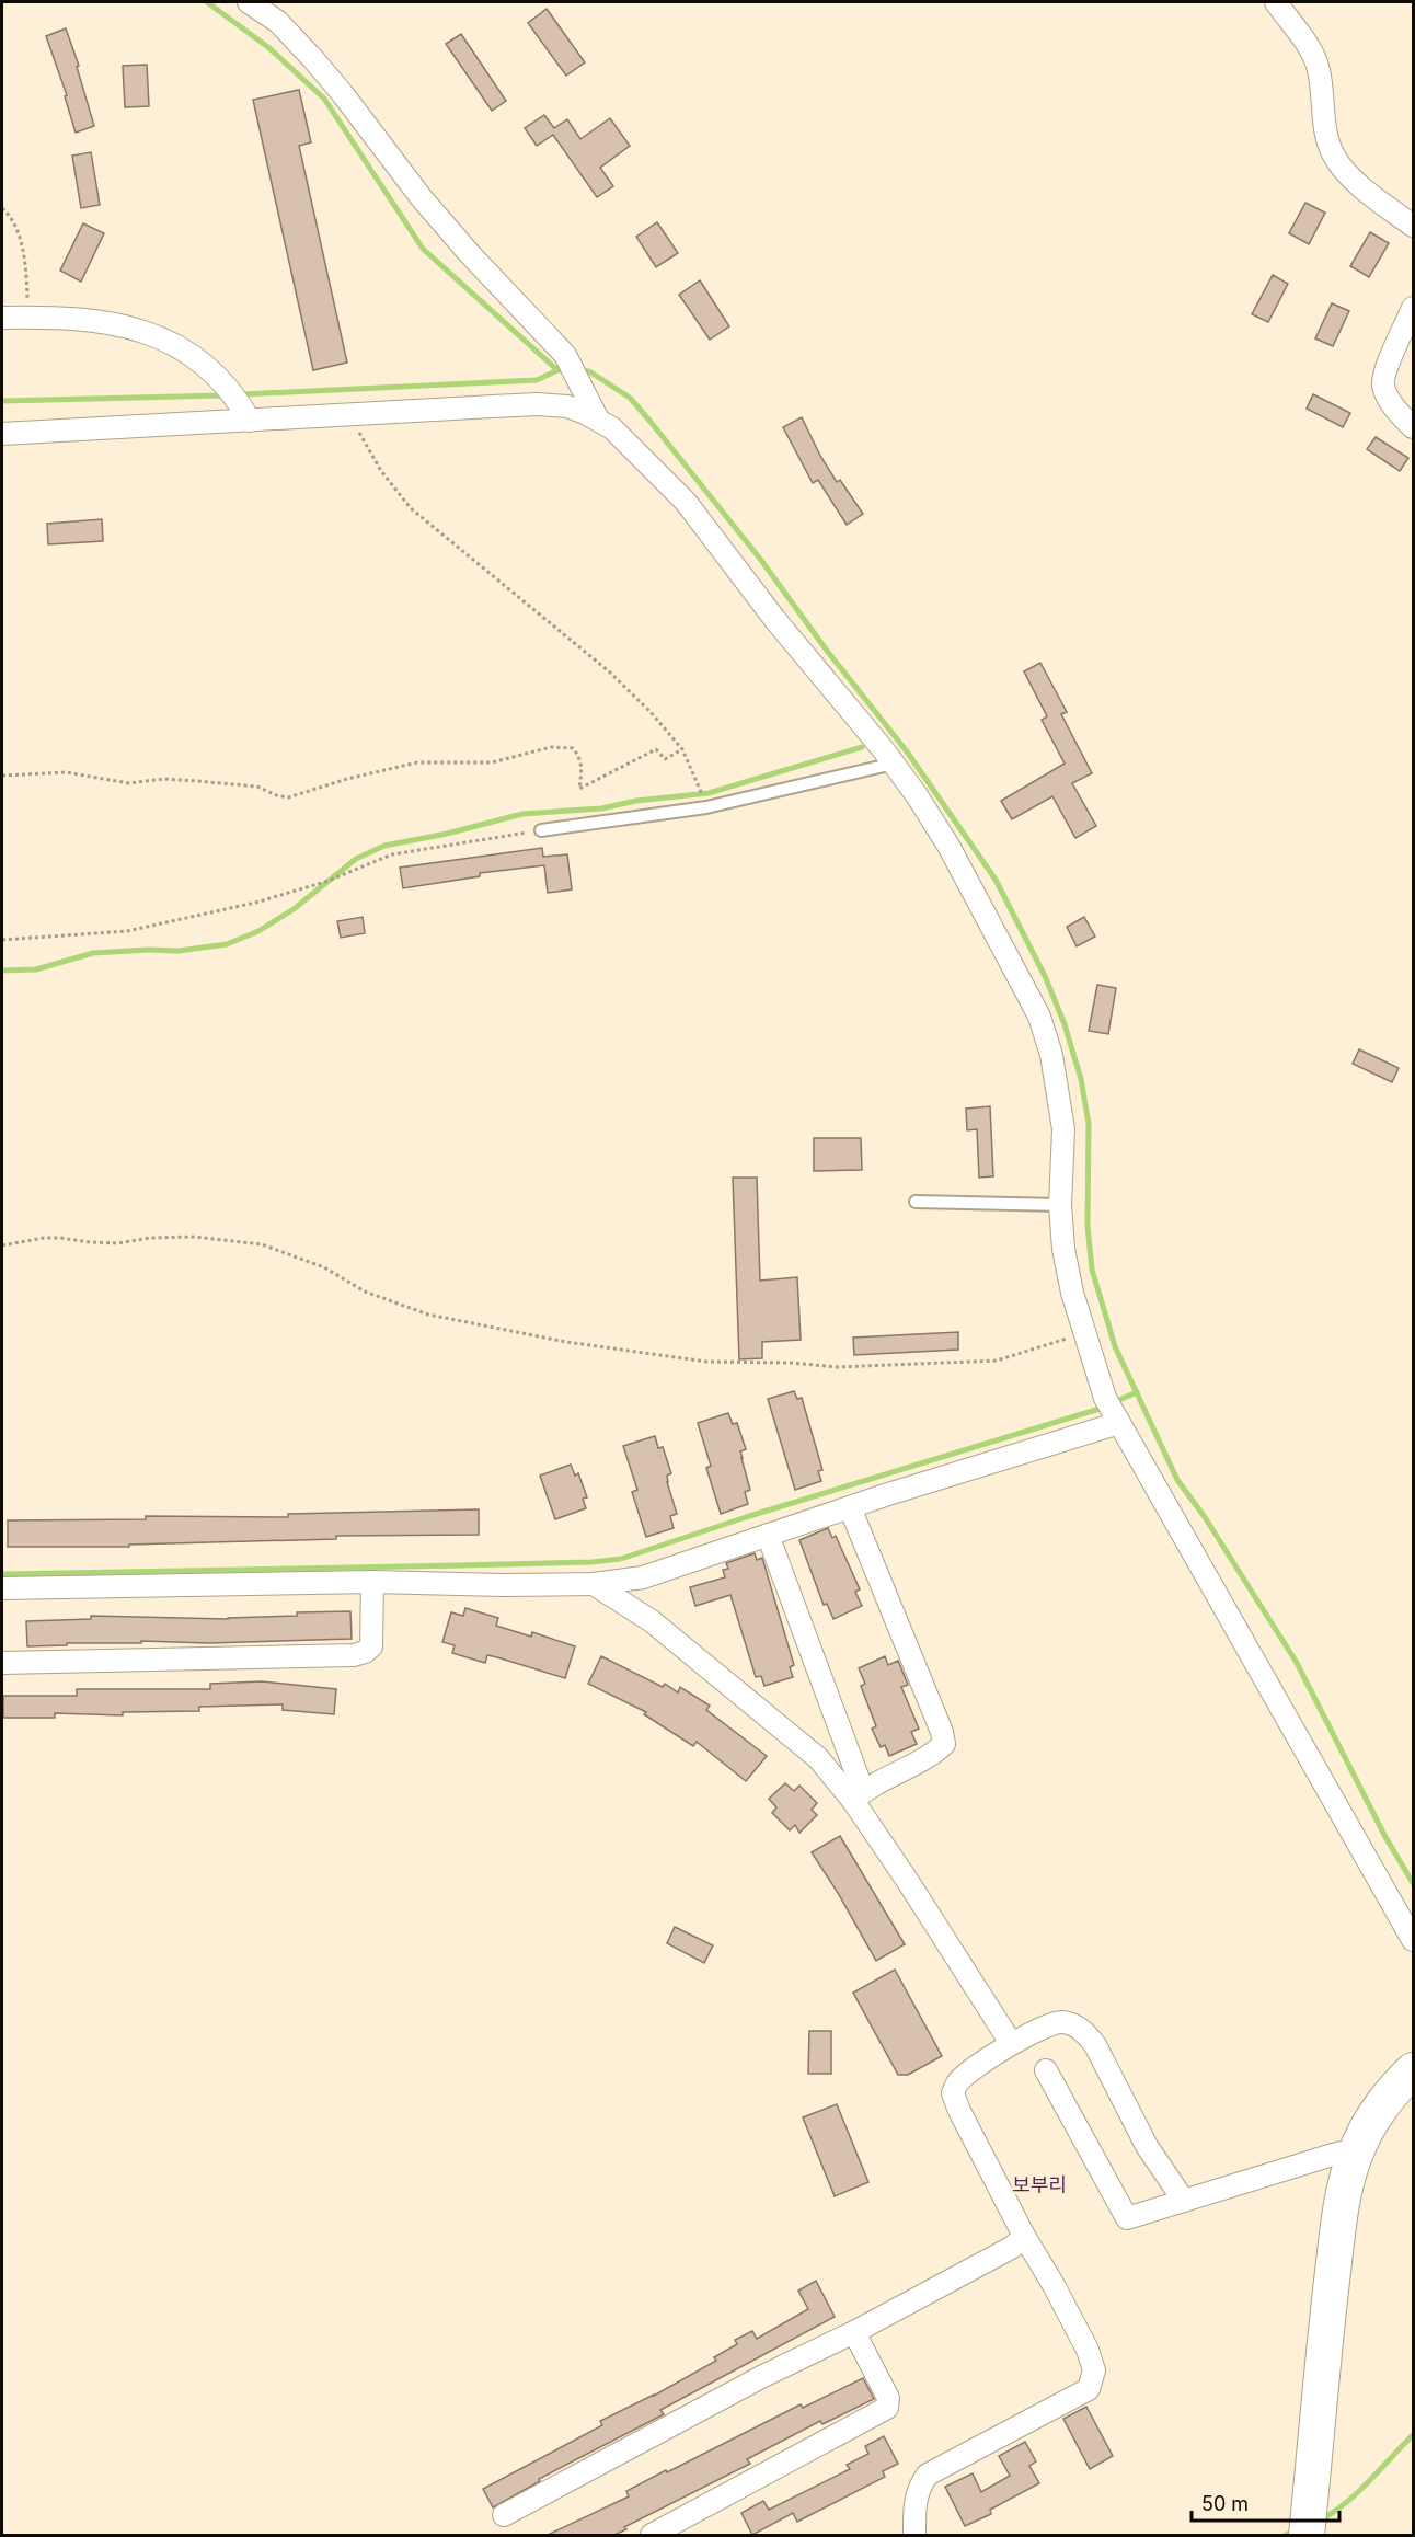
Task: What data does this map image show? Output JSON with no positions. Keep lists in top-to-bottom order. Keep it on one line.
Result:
{"districts":["보부리"],"scale_bar":"50 m"}
